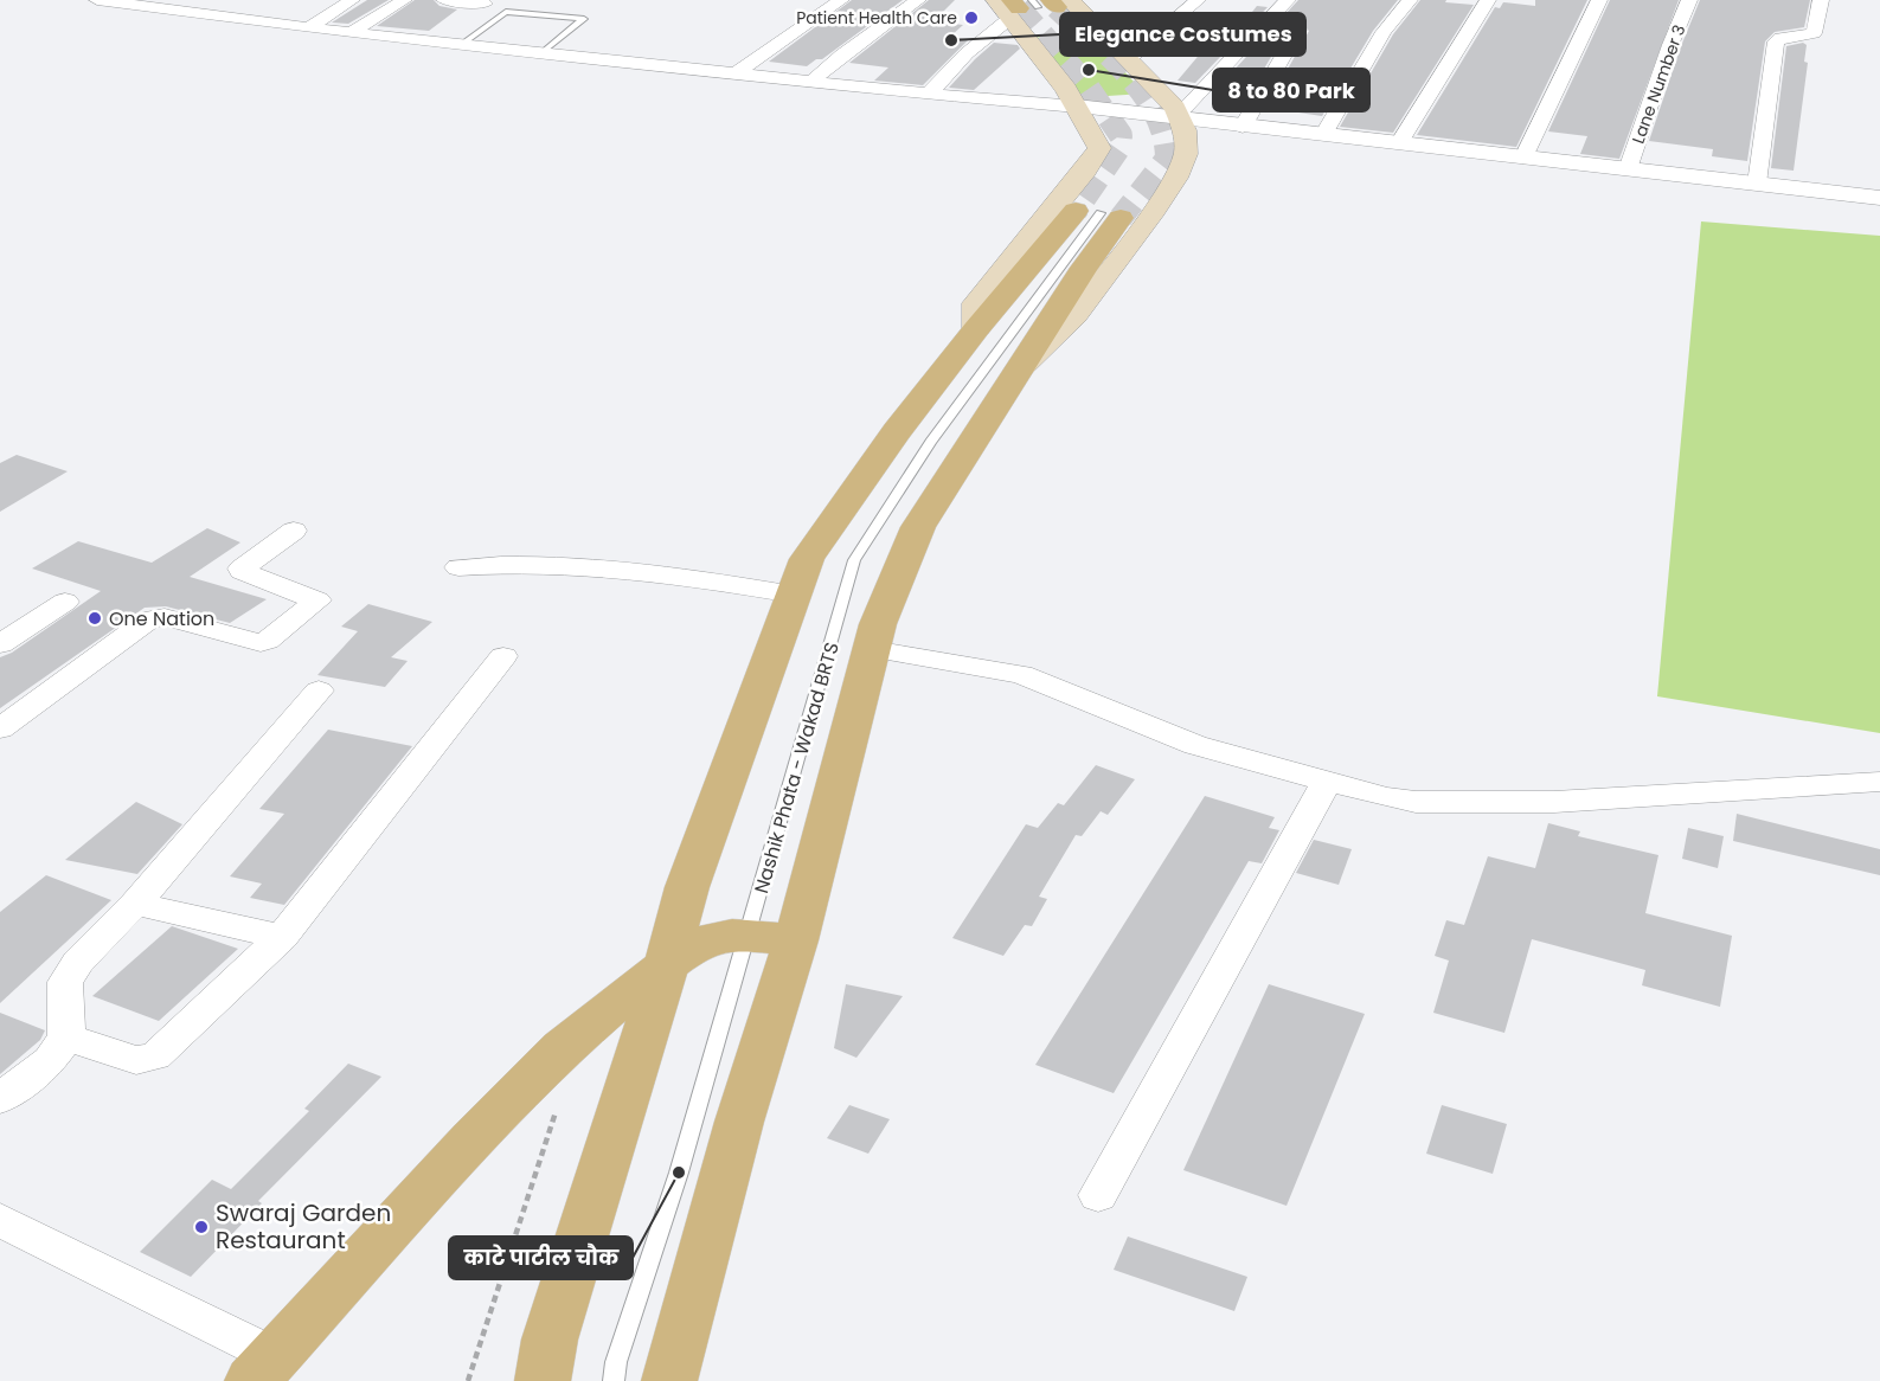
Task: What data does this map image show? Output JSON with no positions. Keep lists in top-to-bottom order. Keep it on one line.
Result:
{"streets":{"street":["Lane Number 3"],"lane":["Nashik Phata - Wakad BRTS"]},"places":["Patient Health Care","Elegance Costumes","8 to 80 Park","One Nation","काटे पाटील चौक","Swaraj Garden Restaurant"]}
